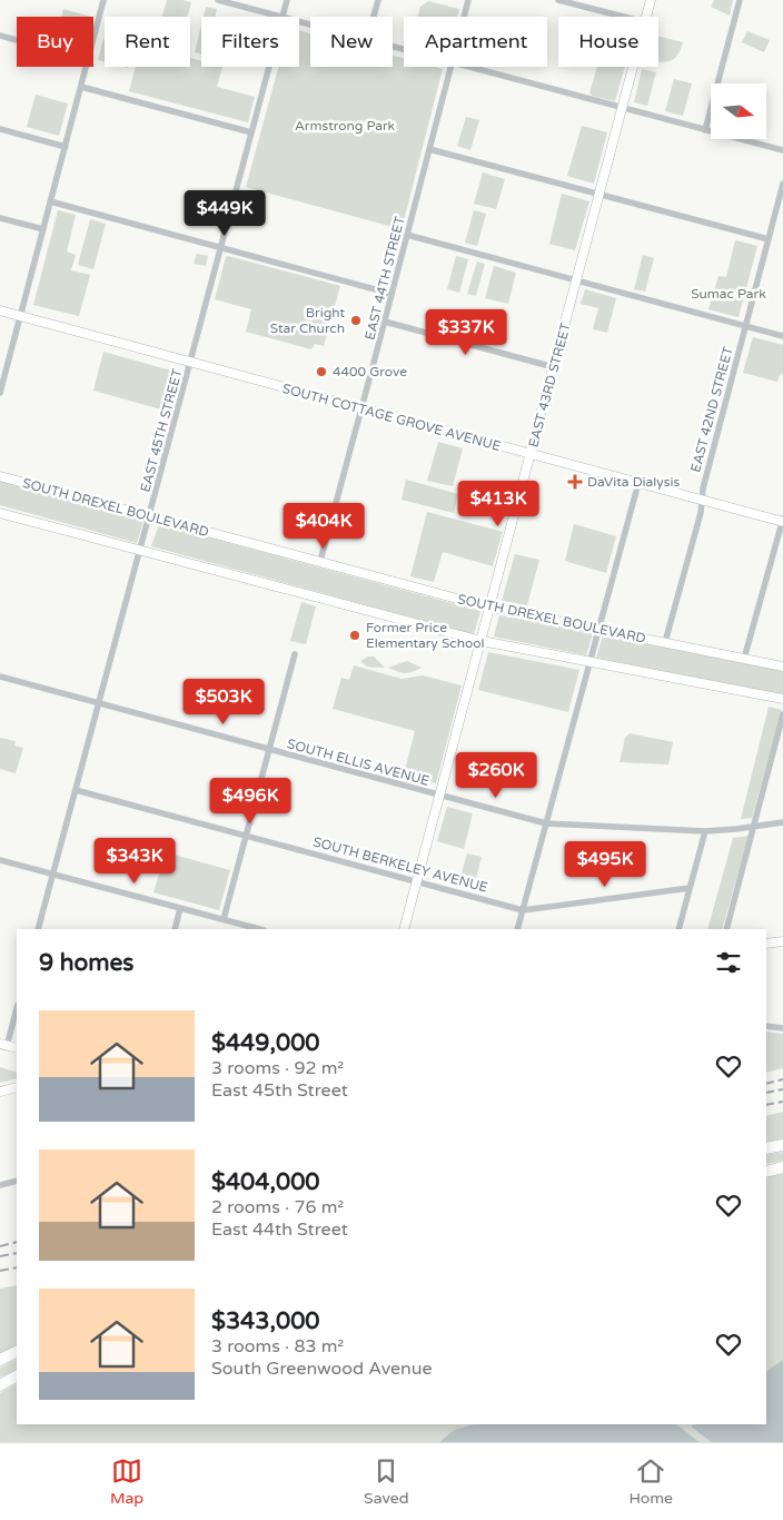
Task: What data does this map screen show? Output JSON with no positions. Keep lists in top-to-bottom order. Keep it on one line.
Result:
{"streets":{"street":["EAST 44TH STREET","EAST 43RD STREET","EAST 42ND STREET","SOUTH COTTAGE GROVE AVENUE","EAST 45TH STREET","SOUTH DREXEL BOULEVARD","SOUTH ELLIS AVENUE","SOUTH BERKELEY AVENUE"]},"crossings":[["EAST 44TH STREET","SOUTH COTTAGE GROVE AVENUE"],["EAST 44TH STREET","SOUTH DREXEL BOULEVARD"],["EAST 43RD STREET","SOUTH COTTAGE GROVE AVENUE"],["EAST 43RD STREET","SOUTH DREXEL BOULEVARD"],["EAST 43RD STREET","SOUTH ELLIS AVENUE"],["EAST 43RD STREET","SOUTH BERKELEY AVENUE"],["EAST 42ND STREET","SOUTH COTTAGE GROVE AVENUE"],["EAST 42ND STREET","SOUTH DREXEL BOULEVARD"],["SOUTH COTTAGE GROVE AVENUE","EAST 45TH STREET"],["EAST 45TH STREET","SOUTH DREXEL BOULEVARD"],["EAST 45TH STREET","SOUTH ELLIS AVENUE"],["EAST 45TH STREET","SOUTH BERKELEY AVENUE"]],"parks":["Armstrong Park","Sumac Park"],"places":{"other":["Bright Star Church","4400 Grove","Former Price Elementary School"],"health":["DaVita Dialysis"]},"north":"right","page":{"chip":["Buy","Rent","Filters","New","Apartment","House"],"price":["$449K","$337K","$413K","$404K","$503K","$260K","$496K","$343K","$495K"],"heading":"9 homes","list":[{"name":"$449,000","note":"3 rooms · 92 m² · East 45th Street"},{"name":"$404,000","note":"2 rooms · 76 m² · East 44th Street"},{"name":"$343,000","note":"3 rooms · 83 m² · South Greenwood Avenue"}],"tabs":["Map","Saved","Home"]}}
